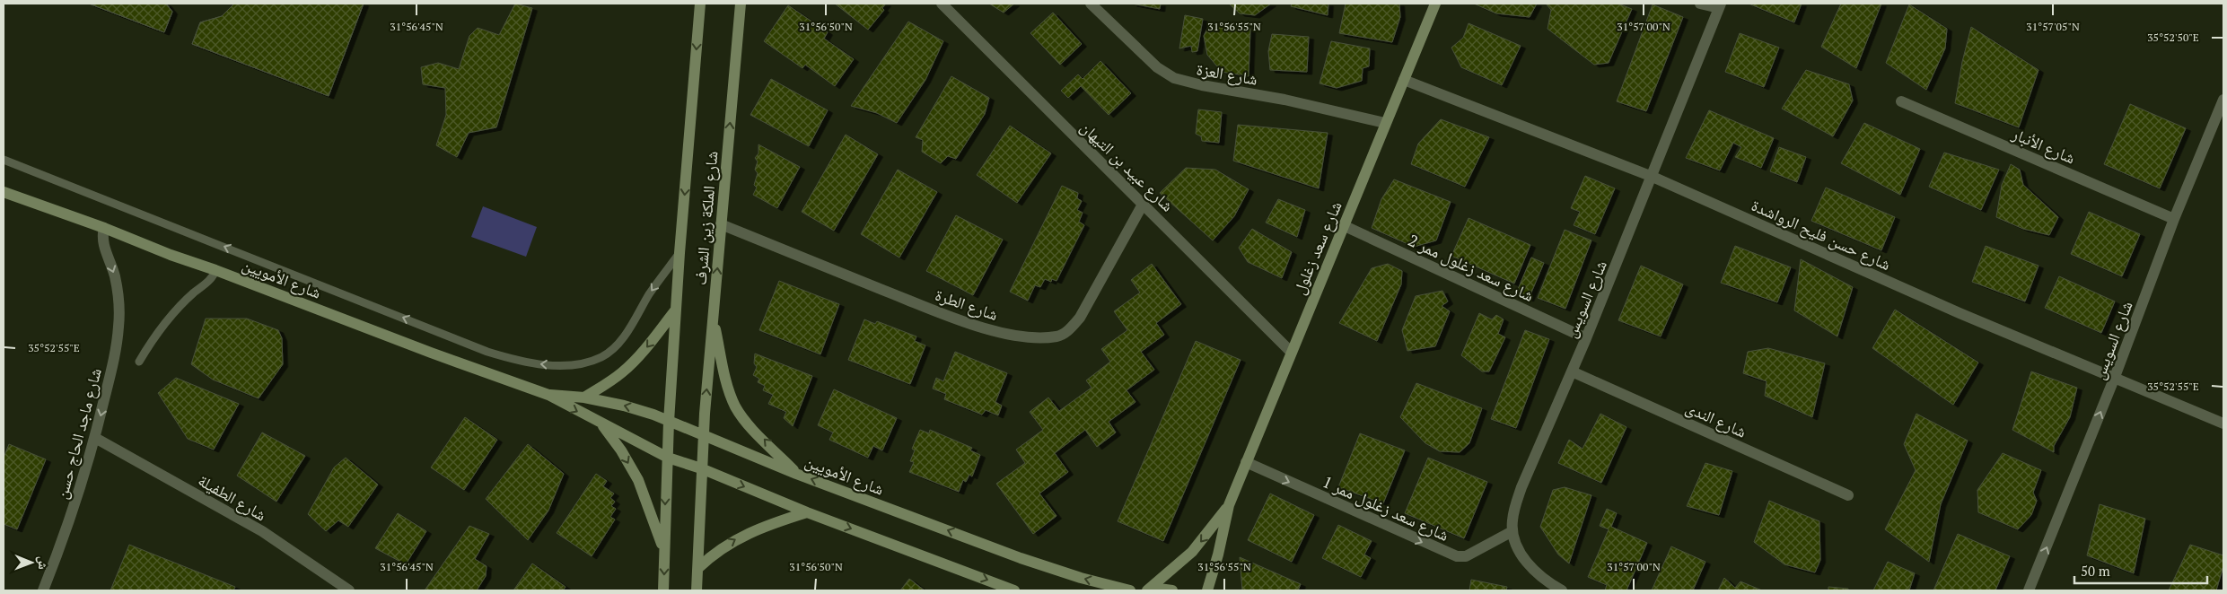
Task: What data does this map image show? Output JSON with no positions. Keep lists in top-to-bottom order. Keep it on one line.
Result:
{"streets":{"main road":["شارع الملكة زين الشرف","شارع سعد زغلول","شارع الأمويين"],"street":["شارع العزة","شارع الأنبار","شارع عبيد بن التيهان","شارع حسن فليح الرواشدة","شارع سعد زغلول ممر 2","شارع السويس","شارع الطرة","شارع الندى","شارع ماجد الحاج حسن","شارع الطفيلة","شارع سعد زغلول ممر 1"]},"crossings":[["شارع العزة","شارع سعد زغلول"],["شارع الأنبار","شارع السويس"],["شارع عبيد بن التيهان","شارع سعد زغلول"],["شارع عبيد بن التيهان","شارع الطرة"],["شارع الملكة زين الشرف","شارع الأمويين"],["شارع الملكة زين الشرف","شارع الطرة"],["شارع حسن فليح الرواشدة","شارع سعد زغلول"],["شارع حسن فليح الرواشدة","شارع السويس"],["شارع سعد زغلول","شارع سعد زغلول ممر 2"],["شارع سعد زغلول","شارع سعد زغلول ممر 1"],["شارع سعد زغلول ممر 2","شارع السويس"],["شارع الأمويين","شارع ماجد الحاج حسن"],["شارع السويس","شارع الندى"],["شارع السويس","شارع سعد زغلول ممر 1"],["شارع ماجد الحاج حسن","شارع الطفيلة"]],"one_way":["شارع ماجد الحاج حسن","شارع سعد زغلول ممر 1"],"scale_bar":"50 m","north":"right","coordinates":["31°56'45\"N","31°56'50\"N","31°56'55\"N","31°57'00\"N","31°57'05\"N","35°52'50\"E","35°52'55\"E"]}
